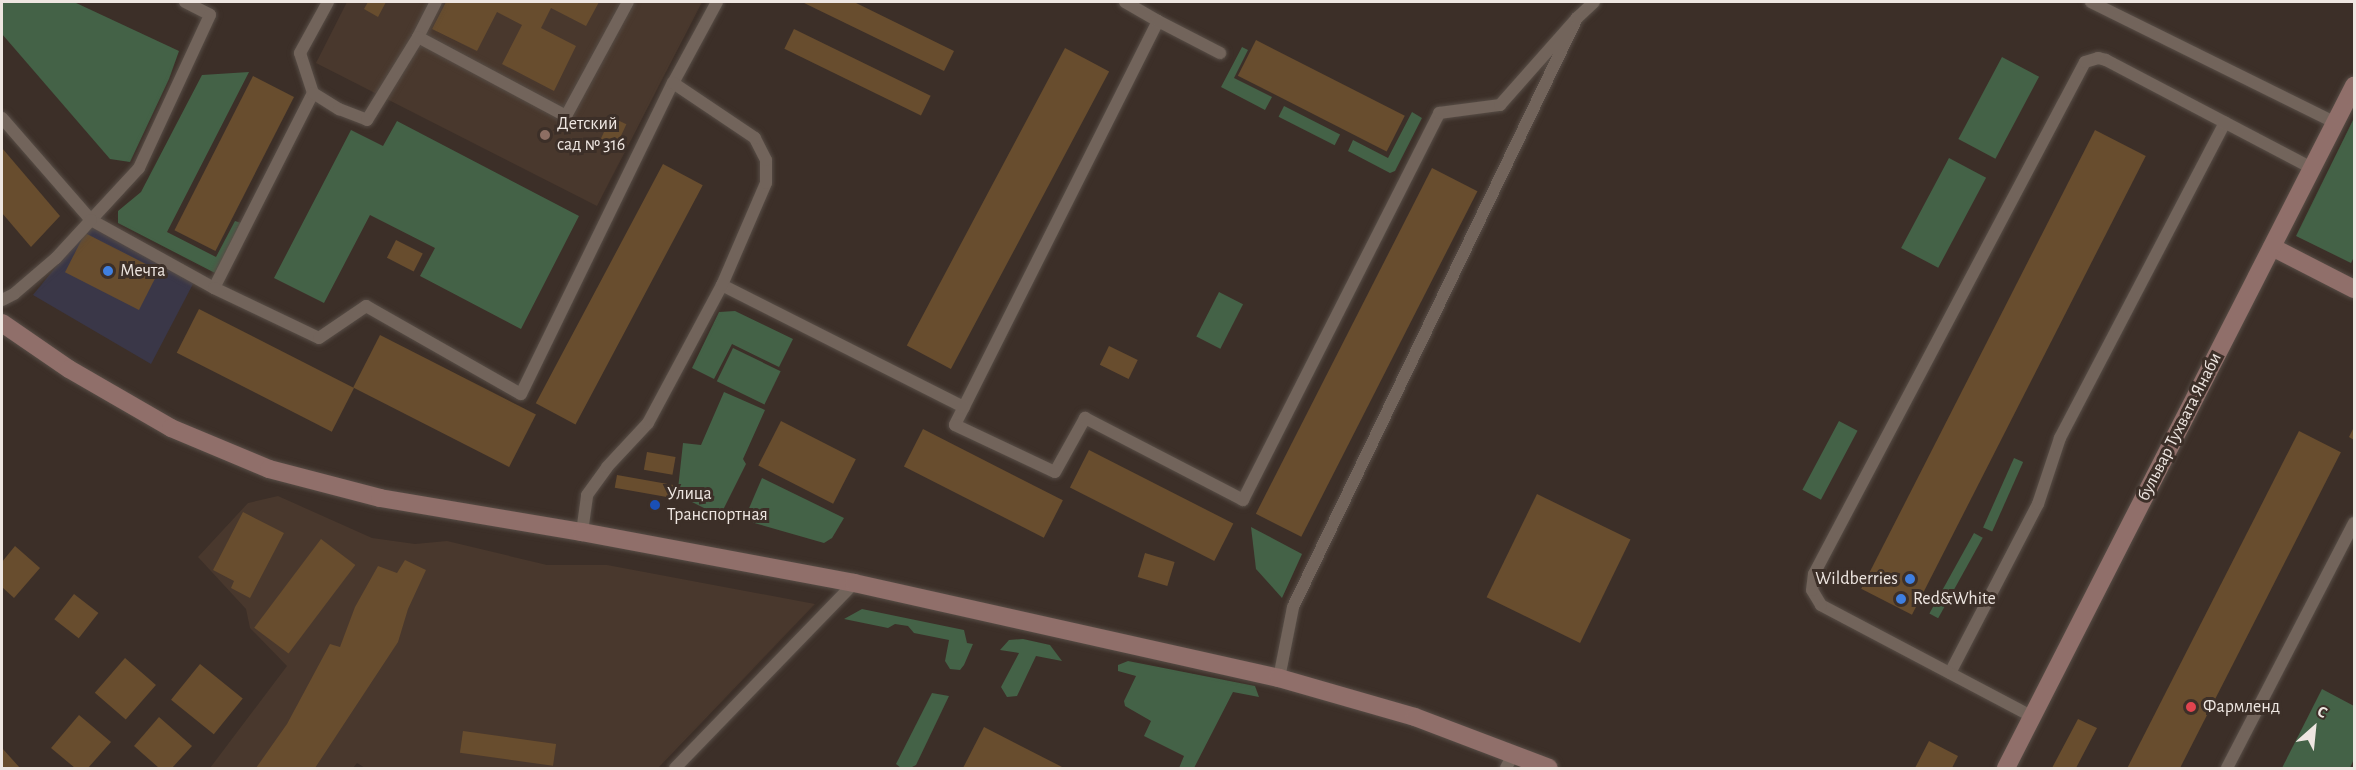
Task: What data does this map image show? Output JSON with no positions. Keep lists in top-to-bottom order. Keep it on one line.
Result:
{"streets":{"street":["бульвар Тухвата Янаби"]},"places":["Детский сад № 316","Мечта","Улица Транспортная","Wildberries","Red&White","Фармленд"],"north":"top right"}
